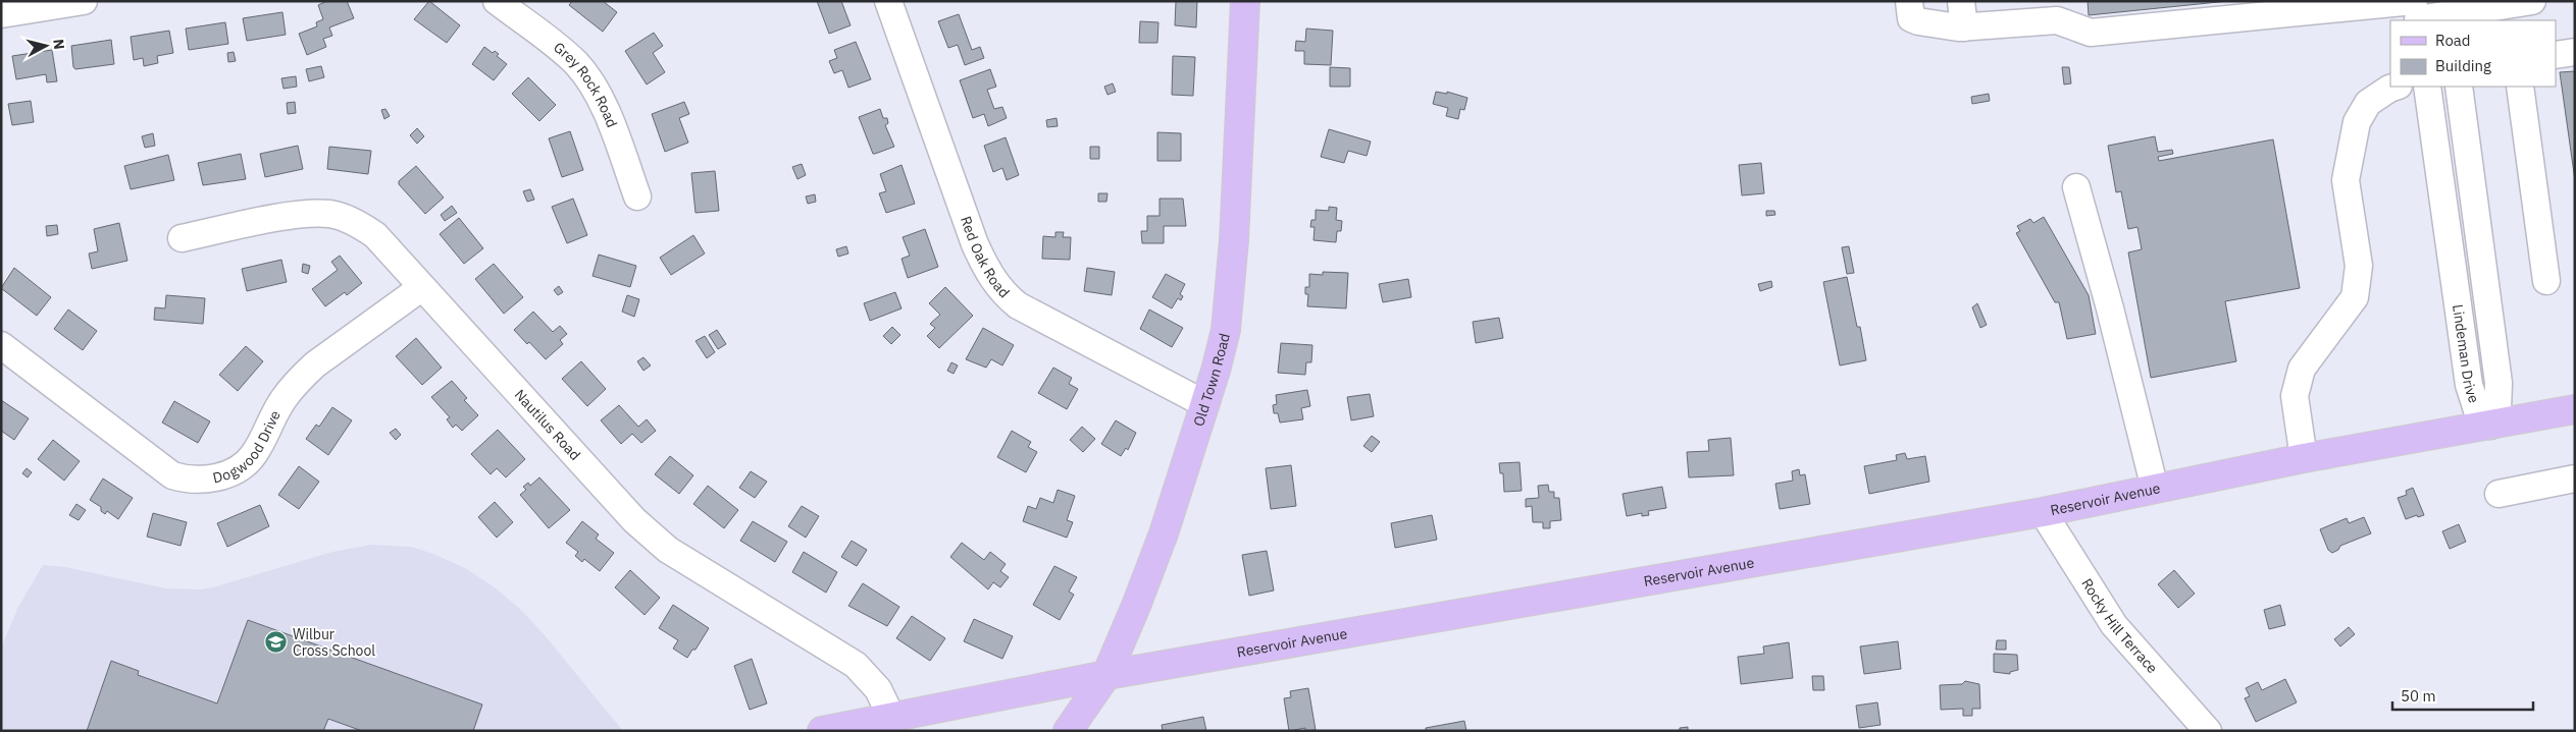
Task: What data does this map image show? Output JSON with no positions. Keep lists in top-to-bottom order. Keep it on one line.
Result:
{"streets":{"main road":["Old Town Road","Reservoir Avenue"],"street":["Grey Rock Road","Red Oak Road","Lindeman Drive","Nautilus Road","Dogwood Drive","Rocky Hill Terrace"]},"crossings":[["Red Oak Road","Old Town Road"],["Lindeman Drive","Reservoir Avenue"],["Old Town Road","Reservoir Avenue"],["Nautilus Road","Dogwood Drive"],["Nautilus Road","Reservoir Avenue"],["Reservoir Avenue","Rocky Hill Terrace"]],"places":{"school or university":["Wilbur Cross School"]},"legend":["Road","Building"],"scale_bar":"50 m","north":"right"}
